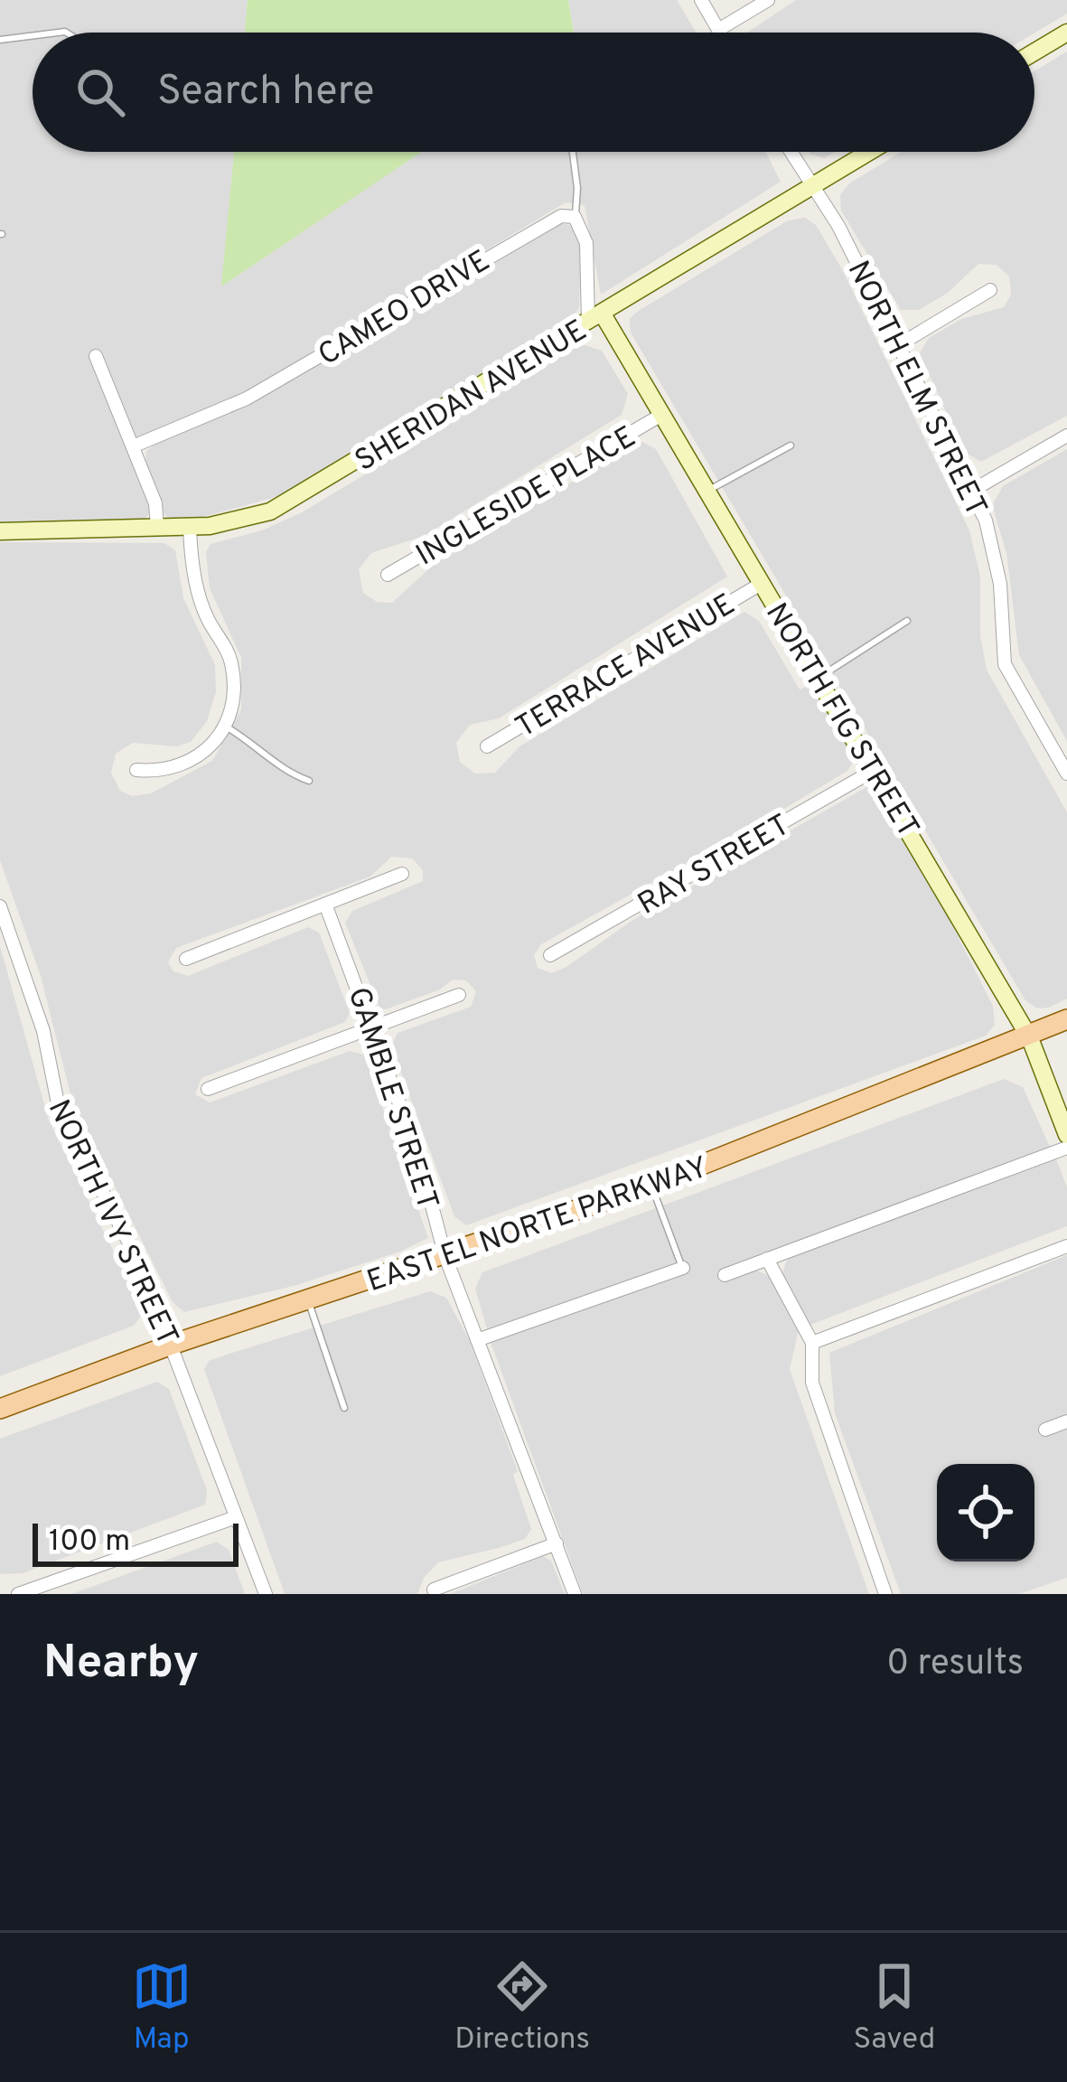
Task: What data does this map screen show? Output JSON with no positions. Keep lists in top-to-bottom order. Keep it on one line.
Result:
{"streets":{"main road":["EAST EL NORTE PARKWAY"],"street":["CAMEO DRIVE","NORTH ELM STREET","SHERIDAN AVENUE","INGLESIDE PLACE","TERRACE AVENUE","NORTH FIG STREET","RAY STREET","GAMBLE STREET","NORTH IVY STREET"]},"crossings":[["NORTH ELM STREET","SHERIDAN AVENUE"],["SHERIDAN AVENUE","NORTH FIG STREET"],["INGLESIDE PLACE","NORTH FIG STREET"],["TERRACE AVENUE","NORTH FIG STREET"],["NORTH FIG STREET","RAY STREET"],["NORTH FIG STREET","EAST EL NORTE PARKWAY"],["GAMBLE STREET","EAST EL NORTE PARKWAY"],["NORTH IVY STREET","EAST EL NORTE PARKWAY"]],"scale_bar":"100 m","page":{"search":"Search here","scale":"100 m","heading":["Nearby","0 results"],"nav":["Map","Directions","Saved"]}}
